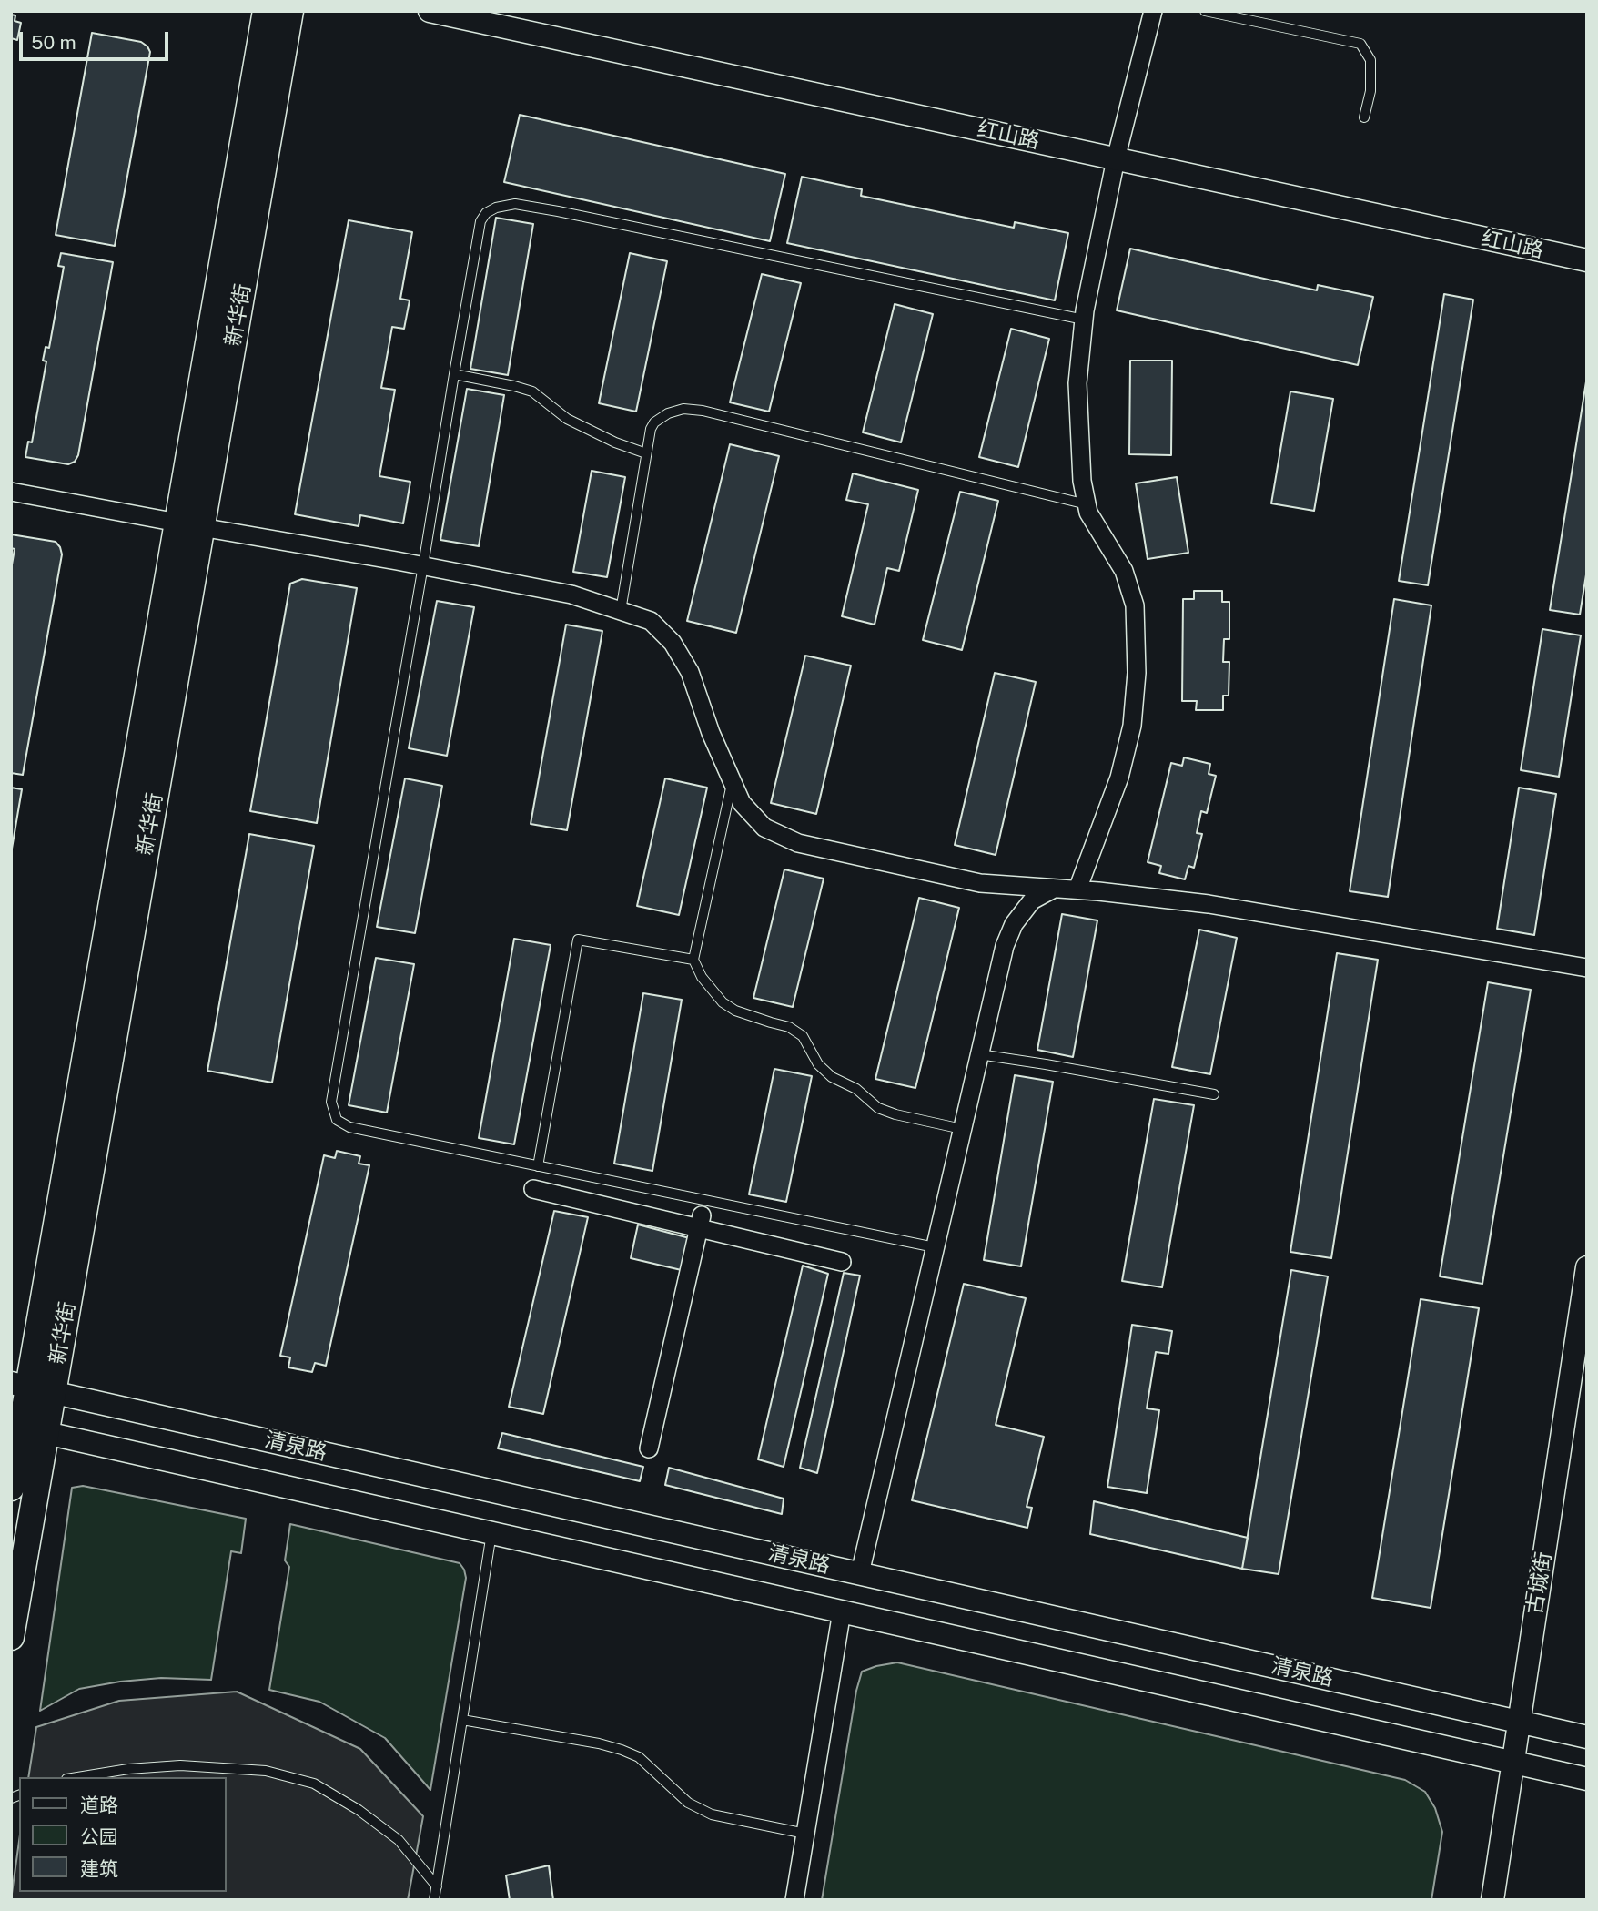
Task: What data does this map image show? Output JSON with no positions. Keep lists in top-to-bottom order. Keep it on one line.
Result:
{"streets":{"main road":["新华街"],"street":["红山路","清泉路","古城街"]},"crossings":[["新华街","清泉路"],["清泉路","古城街"]],"legend":["道路","公园","建筑"],"scale_bar":"50 m"}
